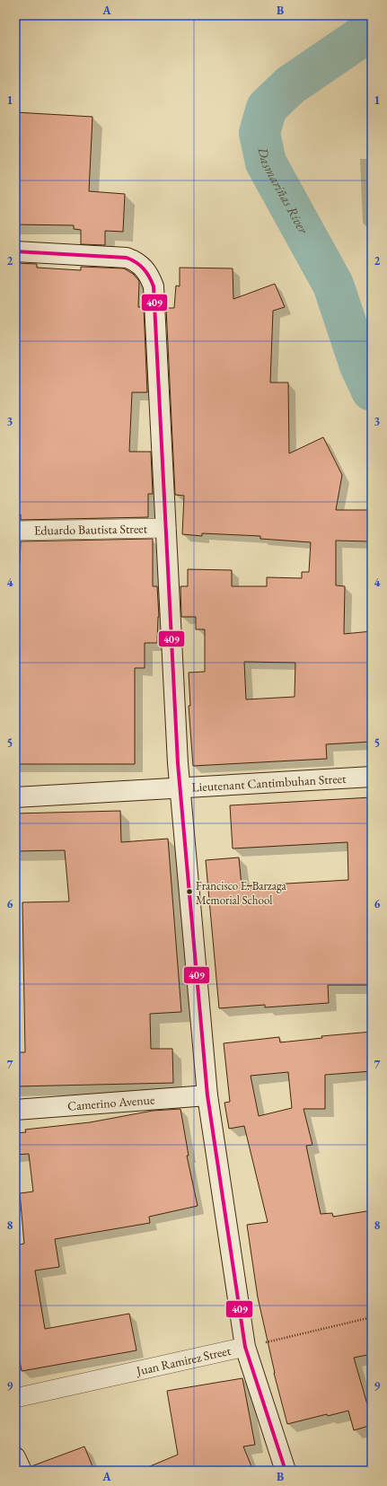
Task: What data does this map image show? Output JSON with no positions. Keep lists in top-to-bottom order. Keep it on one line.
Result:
{"streets":{"street":["Eduardo Bautista Street","Lieutenant Cantimbuhan Street","Camerino Avenue","Juan Ramirez Street"]},"water":["Dasmariñas River"],"places":["Francisco E. Barzaga Memorial School"],"lines":["transit line 409"],"grid":{"columns":["A","B"],"rows":["1","2","3","4","5","6","7","8","9"]}}
